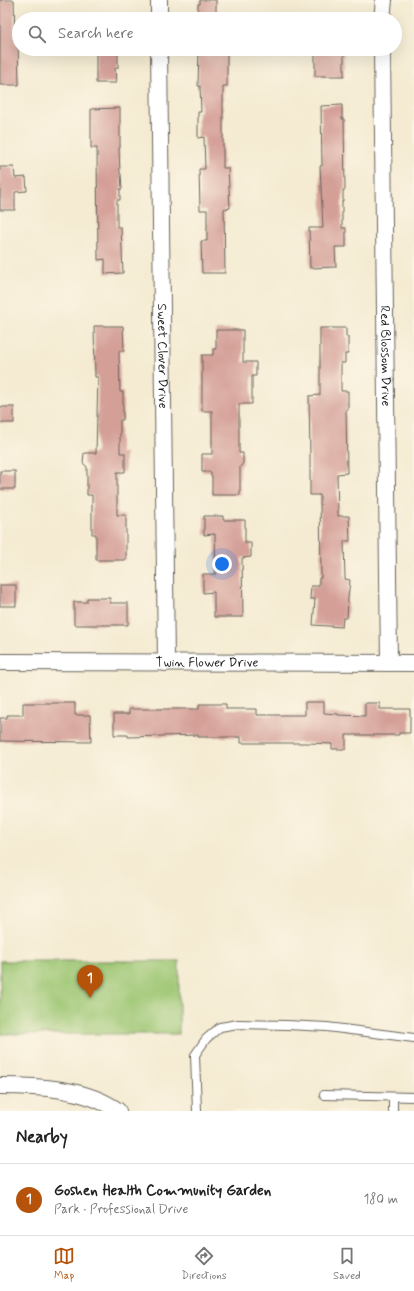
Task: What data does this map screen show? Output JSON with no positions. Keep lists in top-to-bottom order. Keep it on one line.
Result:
{"streets":{"street":["Sweet Clover Drive","Red Blossom Drive","Twin Flower Drive"]},"crossings":[["Sweet Clover Drive","Twin Flower Drive"],["Red Blossom Drive","Twin Flower Drive"]],"page":{"search":"Search here","pins":"1","heading":"Nearby","list":[{"mark":"1","name":"Goshen Health Community Garden","note":"Park · Professional Drive","value":"180 m"}],"nav":["Map","Directions","Saved"]}}
